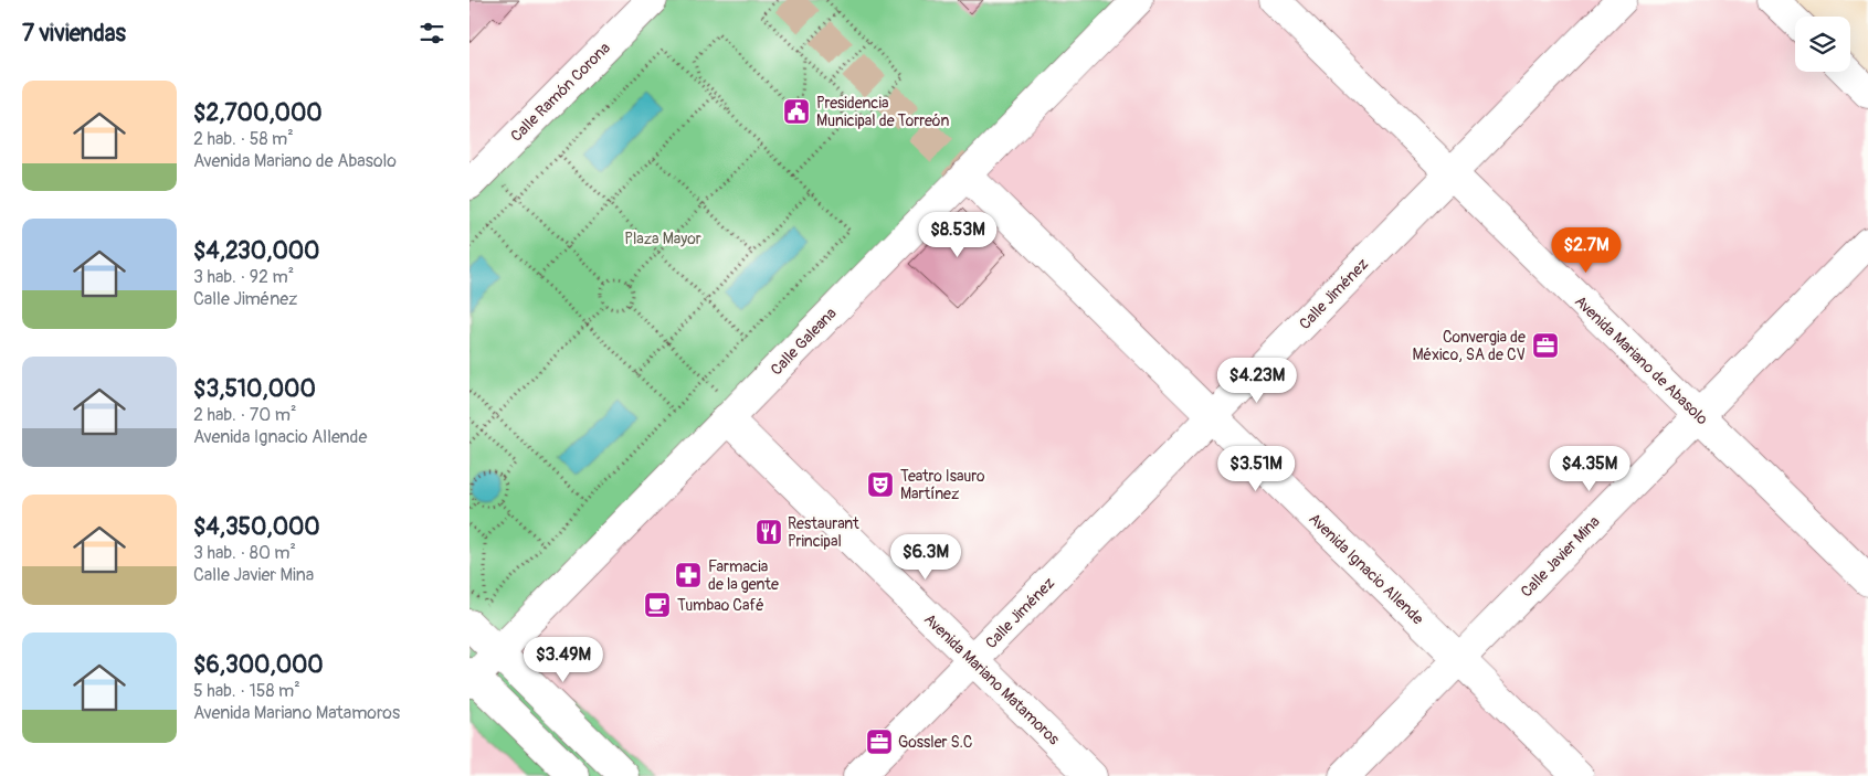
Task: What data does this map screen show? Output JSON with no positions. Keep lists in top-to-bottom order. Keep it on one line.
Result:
{"streets":{"street":["Calle Ramón Corona","Calle Jiménez","Calle Galeana","Avenida Mariano de Abasolo","Calle Javier Mina","Avenida Ignacio Allende","Avenida Mariano Matamoros"]},"crossings":[["Calle Jiménez","Avenida Mariano de Abasolo"],["Calle Jiménez","Avenida Ignacio Allende"],["Calle Jiménez","Avenida Mariano Matamoros"],["Calle Galeana","Avenida Ignacio Allende"],["Calle Galeana","Avenida Mariano Matamoros"],["Avenida Mariano de Abasolo","Calle Javier Mina"],["Calle Javier Mina","Avenida Ignacio Allende"]],"parks":["Plaza Mayor"],"places":{"public building":["Presidencia Municipal de Torreón"],"office":["Convergia de México, SA de CV","Gossler S.C"],"theatre":["Teatro Isauro Martínez"],"restaurant":["Restaurant Principal"],"pharmacy":["Farmacia de la gente"],"cafe":["Tumbao Café"]},"page":{"heading":"7 viviendas","list":[{"name":"$2,700,000","note":"2 hab. · 58 m² · Avenida Mariano de Abasolo"},{"name":"$4,230,000","note":"3 hab. · 92 m² · Calle Jiménez"},{"name":"$3,510,000","note":"2 hab. · 70 m² · Avenida Ignacio Allende"},{"name":"$4,350,000","note":"3 hab. · 80 m² · Calle Javier Mina"},{"name":"$6,300,000","note":"5 hab. · 158 m² · Avenida Mariano Matamoros"}],"price":["$8.53M","$2.7M","$4.23M","$3.51M","$4.35M","$6.3M","$3.49M"]}}
